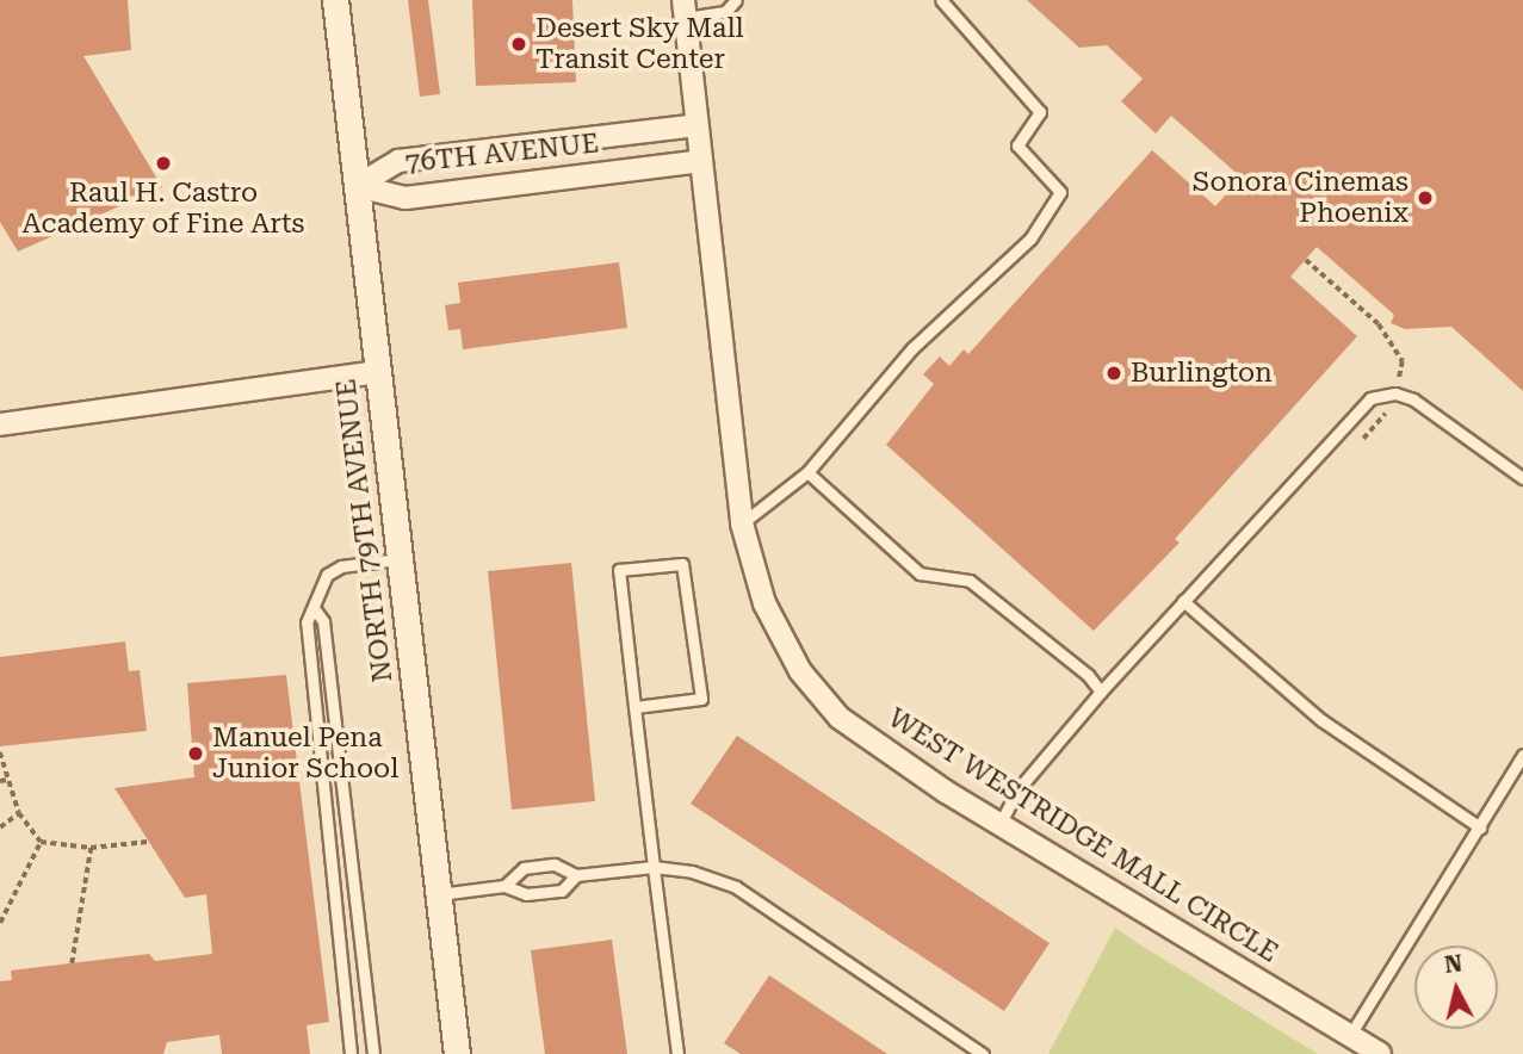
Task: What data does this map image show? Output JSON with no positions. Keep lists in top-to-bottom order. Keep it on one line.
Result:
{"streets":{"street":["76TH AVENUE","NORTH 79TH AVENUE","WEST WESTRIDGE MALL CIRCLE"]},"crossings":[["76TH AVENUE","NORTH 79TH AVENUE"],["76TH AVENUE","WEST WESTRIDGE MALL CIRCLE"]],"places":["Desert Sky Mall Transit Center","Raul H. Castro Academy of Fine Arts","Sonora Cinemas Phoenix","Burlington","Manuel Pena Junior School"],"north":"top"}
